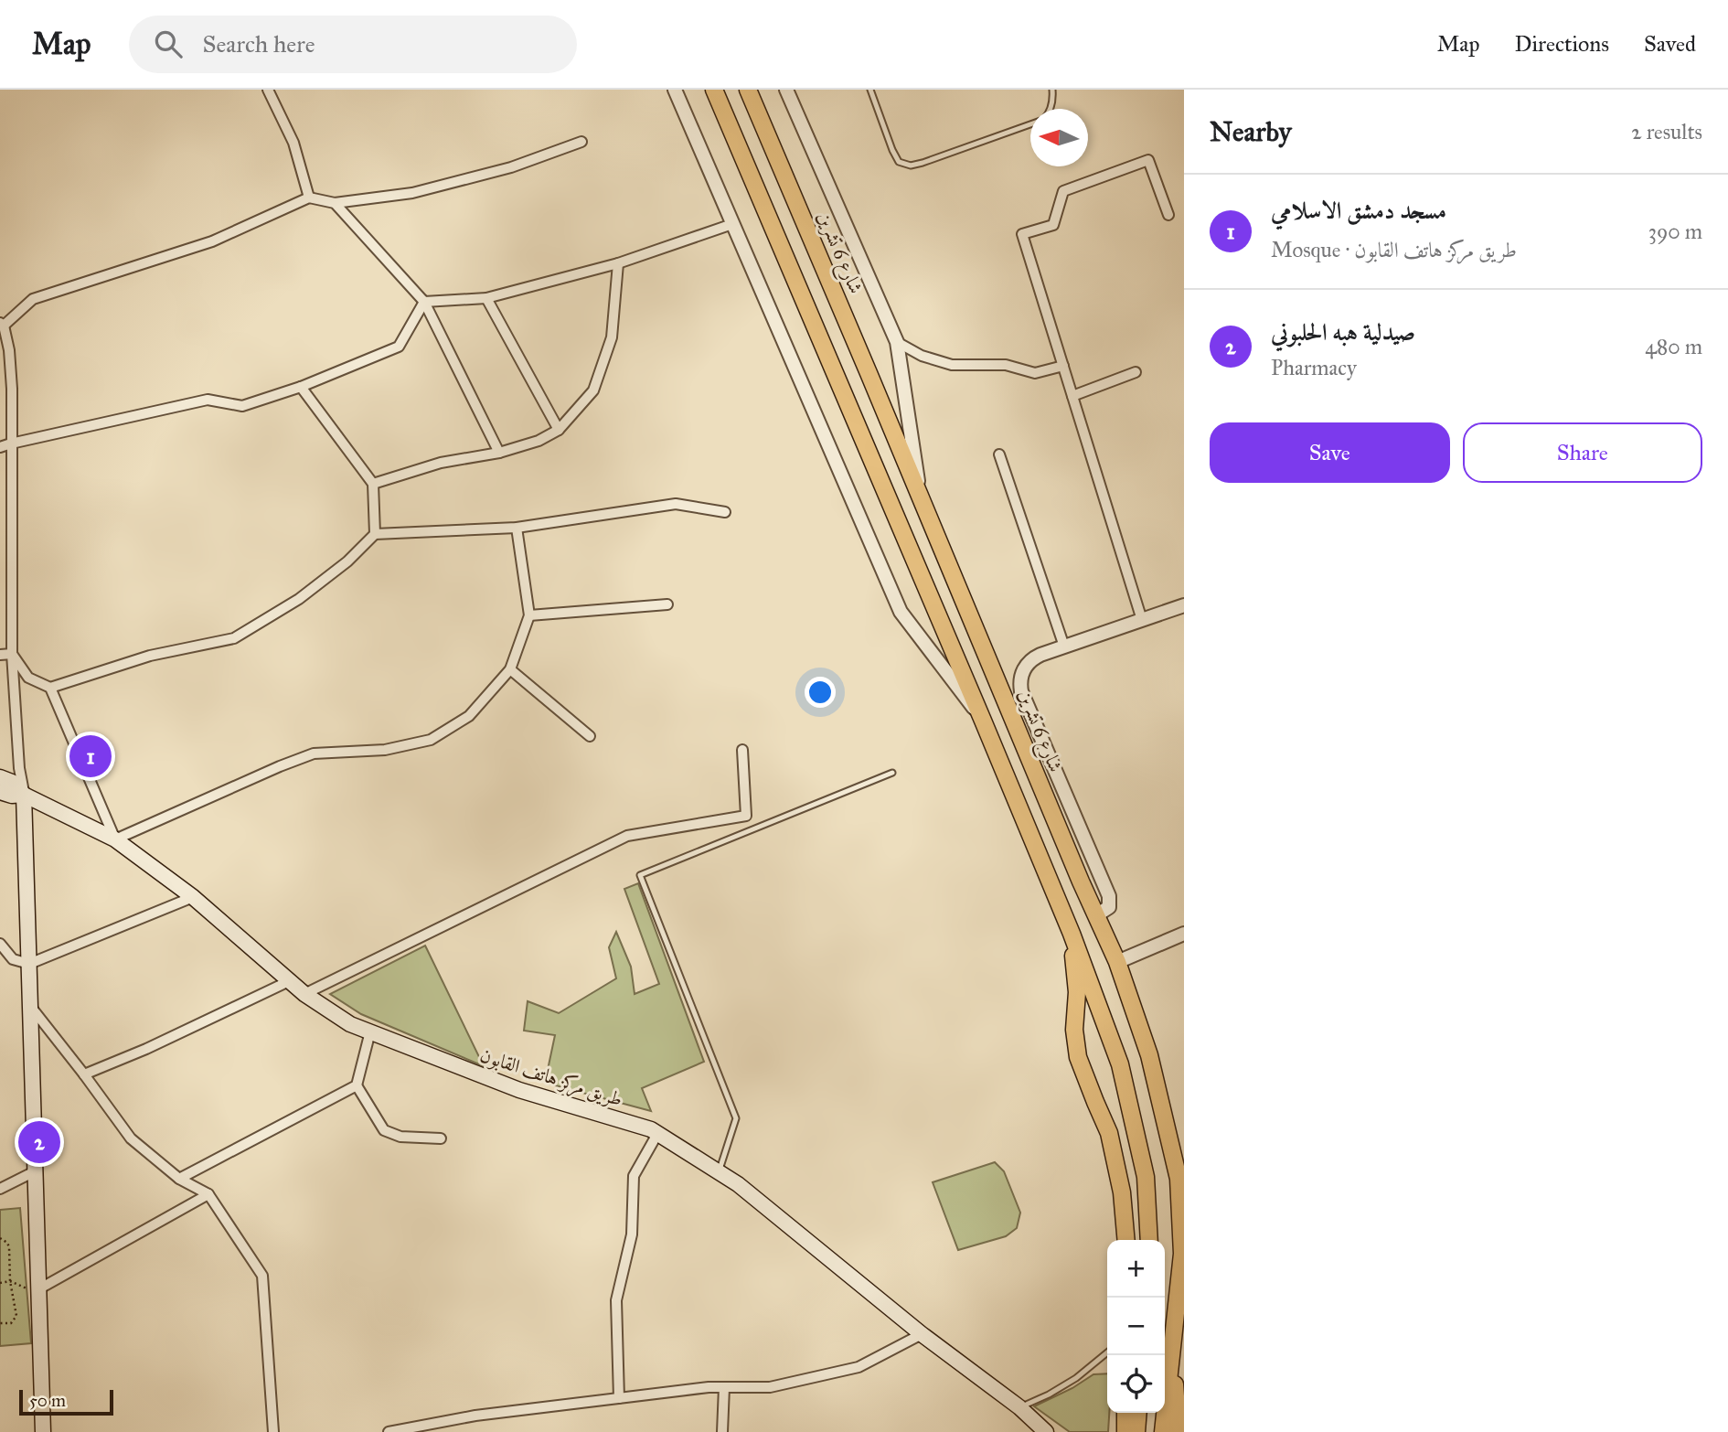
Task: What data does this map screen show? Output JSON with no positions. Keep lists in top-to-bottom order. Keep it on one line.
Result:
{"streets":{"highway":["شارع 6 تشرين"],"main road":["طريق مركز هاتف القابون"]},"scale_bar":"50 m","north":"left","page":{"header":"Map","search":"Search here","nav":["Map","Directions","Saved"],"heading":["Nearby","2 results"],"list":[{"mark":"1","name":"مسجد دمشق الاسلامي","note":"Mosque · طريق مركز هاتف القابون","value":"390 m"},{"mark":"2","name":"صيدلية هبه الحلبوني","note":"Pharmacy","value":"480 m"}],"buttons":["Save","Share"],"pins":["1","2"],"map_buttons":["+","−"],"scale":"50 m"}}
